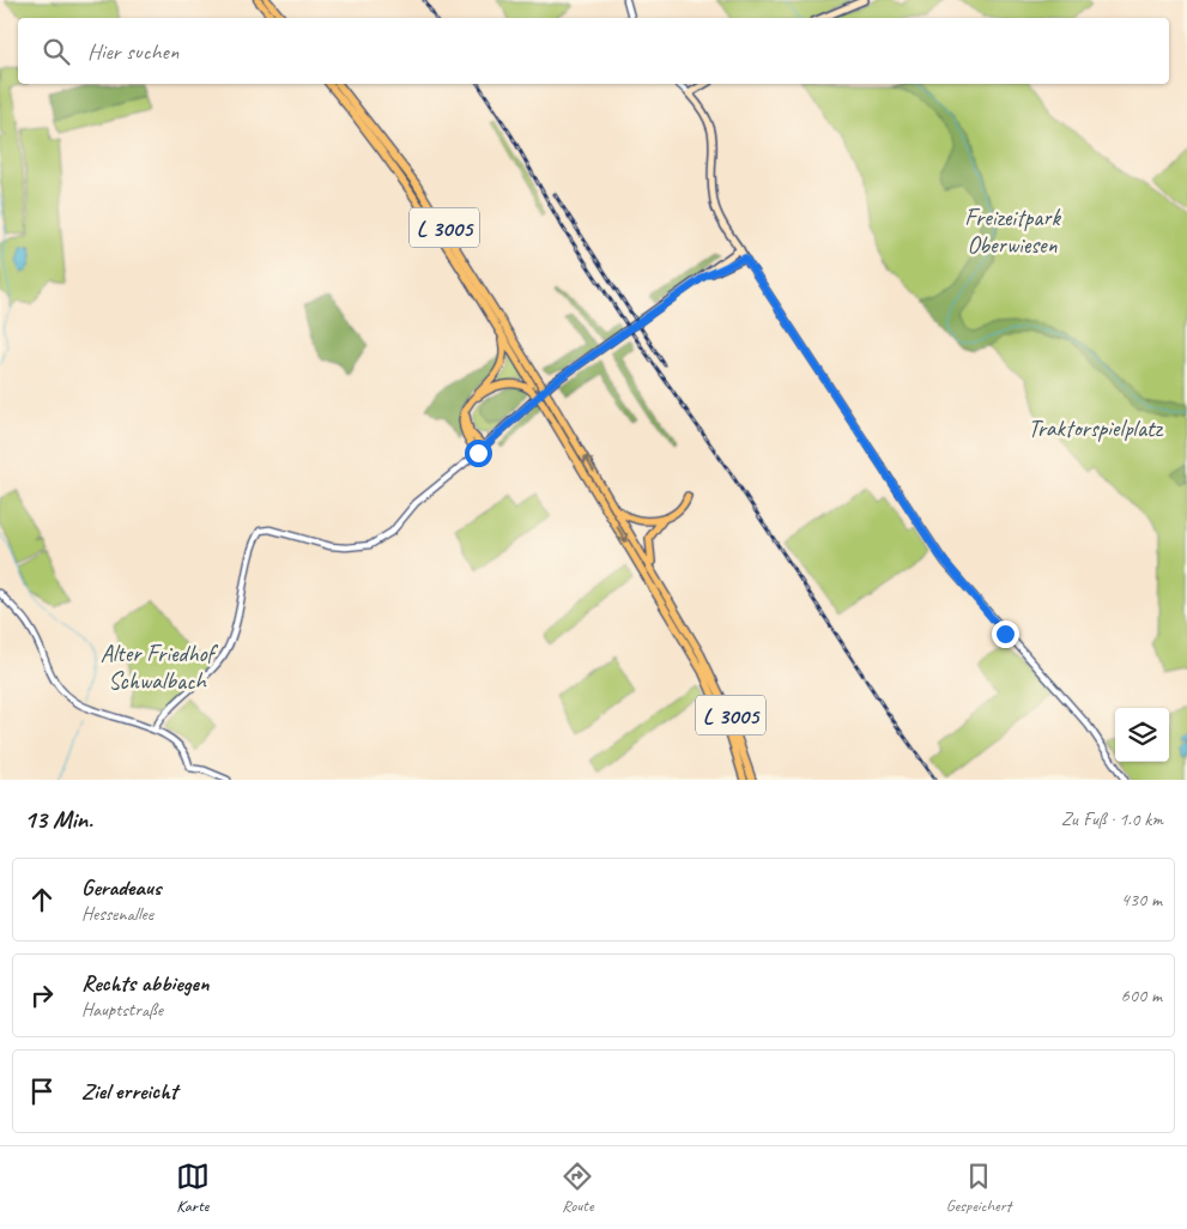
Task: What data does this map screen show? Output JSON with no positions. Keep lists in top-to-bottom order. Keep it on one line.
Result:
{"streets":{"highway":["L 3005"]},"parks":["Freizeitpark Oberwiesen","Traktorspielplatz","Alter Friedhof Schwalbach"],"page":{"search":"Hier suchen","heading":["13 Min.","Zu Fuß · 1.0 km"],"list":[["Geradeaus","Hessenallee","430 m"],["Rechts abbiegen","Hauptstraße","600 m"],"Ziel erreicht"],"nav":["Karte","Route","Gespeichert"]}}
